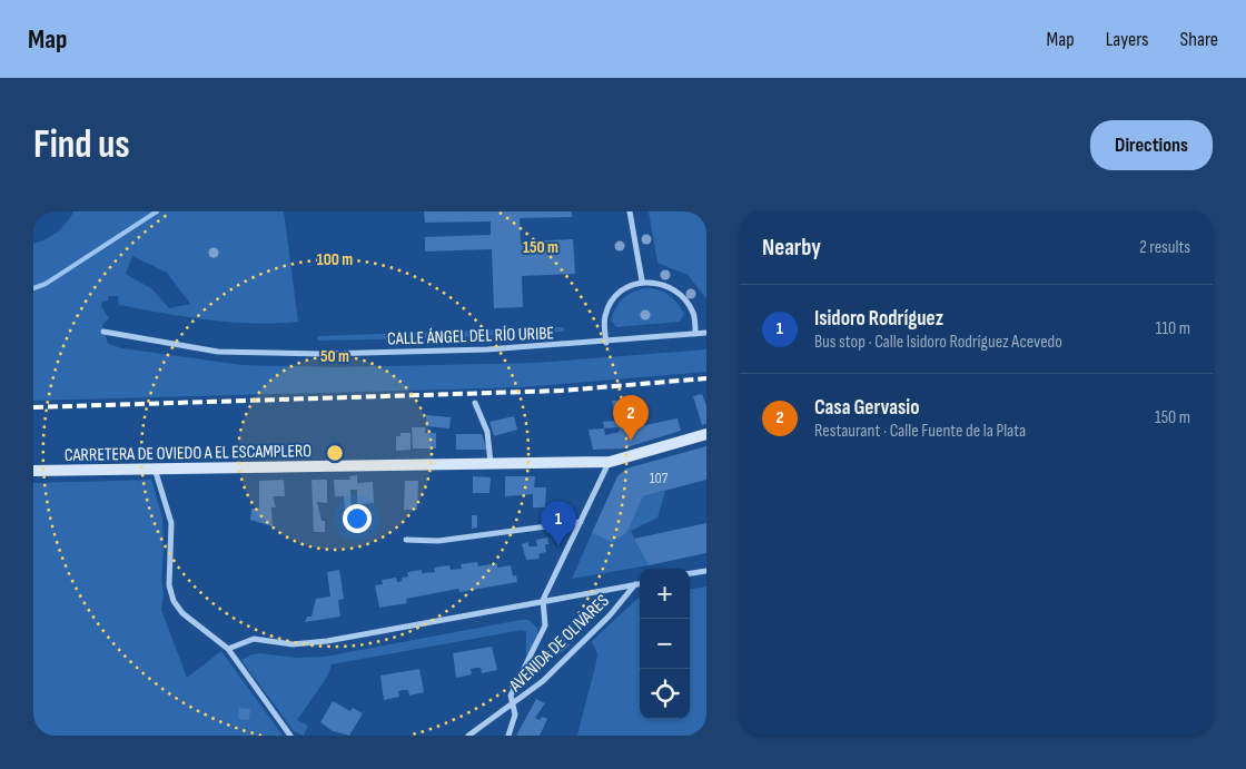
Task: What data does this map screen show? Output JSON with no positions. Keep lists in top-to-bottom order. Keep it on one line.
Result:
{"streets":{"main road":["CARRETERA DE OVIEDO A EL ESCAMPLERO"],"street":["CALLE ÁNGEL DEL RÍO URIBE","AVENIDA DE OLIVARES"]},"house_numbers":["107"],"page":{"header":"Map","nav":["Map","Layers","Share"],"buttons":"Directions","title":"Find us","heading":["Nearby","2 results"],"list":[{"mark":"1","name":"Isidoro Rodríguez","note":"Bus stop · Calle Isidoro Rodríguez Acevedo","value":"110 m"},{"mark":"2","name":"Casa Gervasio","note":"Restaurant · Calle Fuente de la Plata","value":"150 m"}],"pins":["2","1"],"map_buttons":["+","−"]},"rings":["150 m","100 m","50 m"]}
